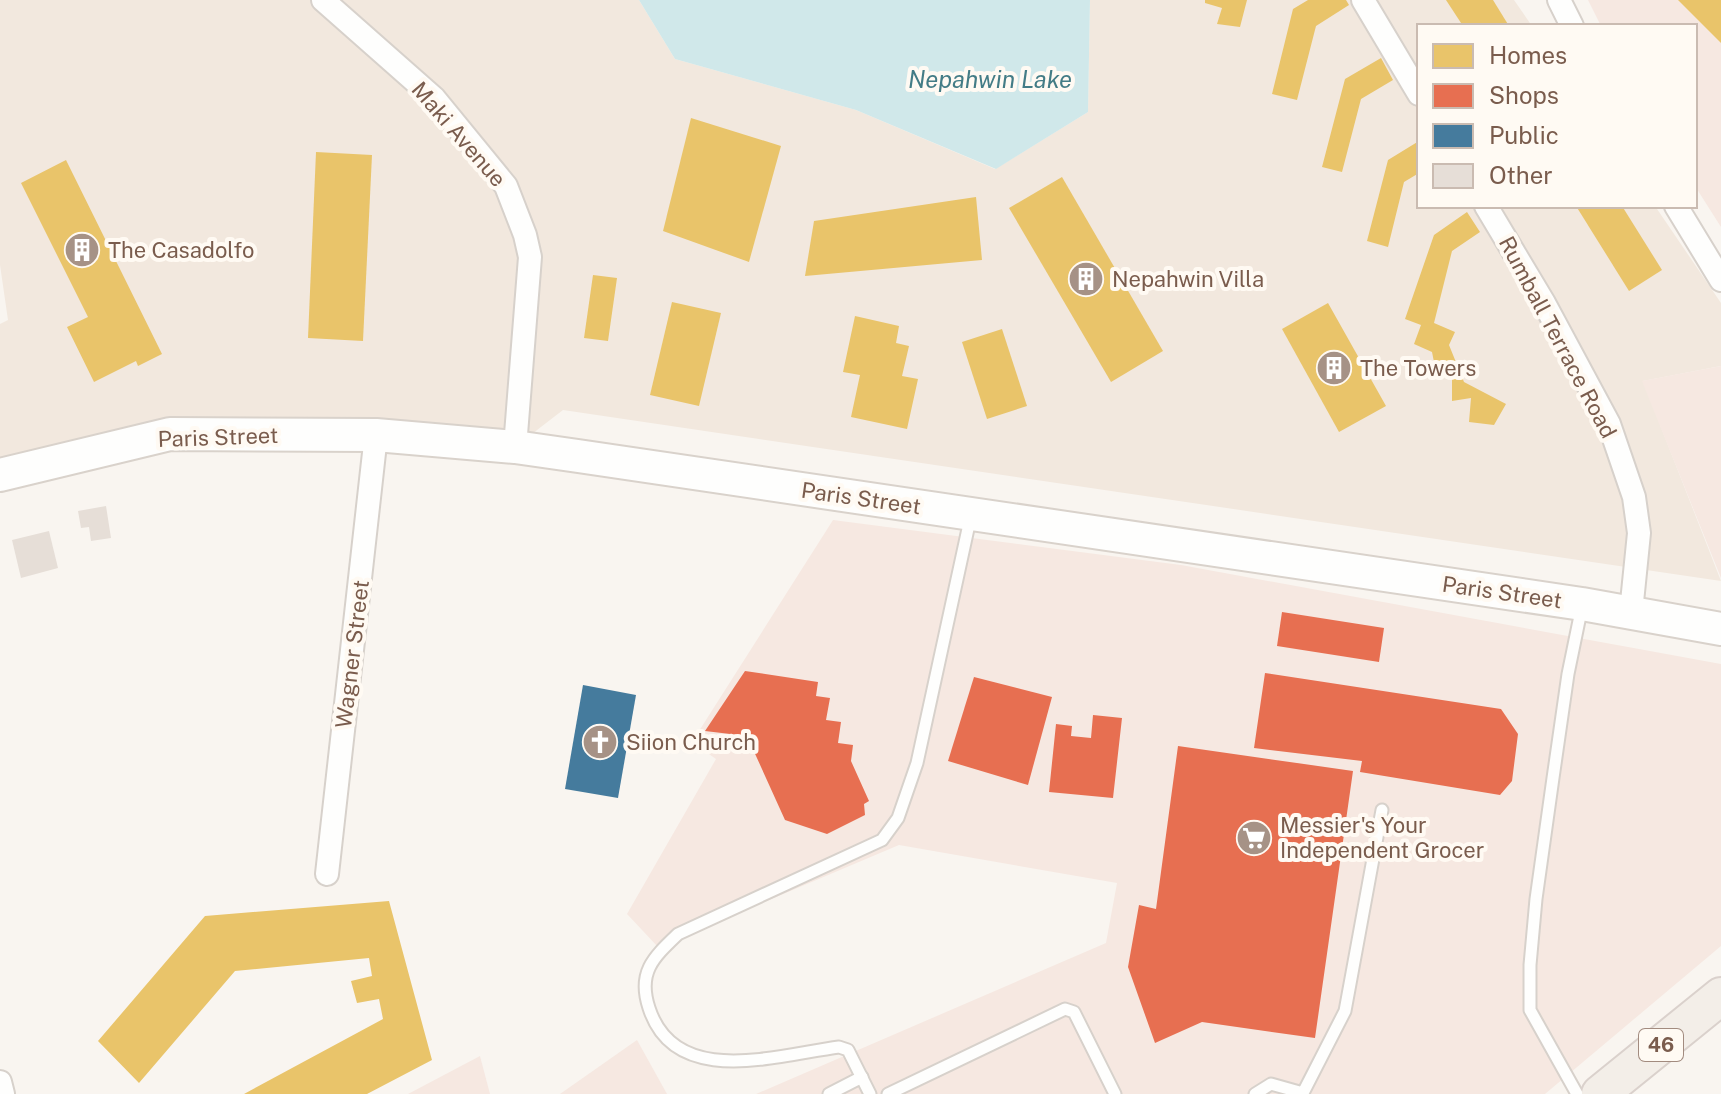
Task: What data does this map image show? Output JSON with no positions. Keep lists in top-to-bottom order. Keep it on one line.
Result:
{"streets":{"main road":["Paris Street","46"],"street":["Maki Avenue","Rumball Terrace Road","Wagner Street"]},"crossings":[["Maki Avenue","Paris Street"],["Rumball Terrace Road","Paris Street"],["Paris Street","Wagner Street"]],"water":["Nepahwin Lake"],"places":{"building":["The Casadolfo","Nepahwin Villa","The Towers"],"church":["Siion Church"],"supermarket":["Messier's Your Independent Grocer"]},"legend":["Homes","Shops","Public","Other"]}
